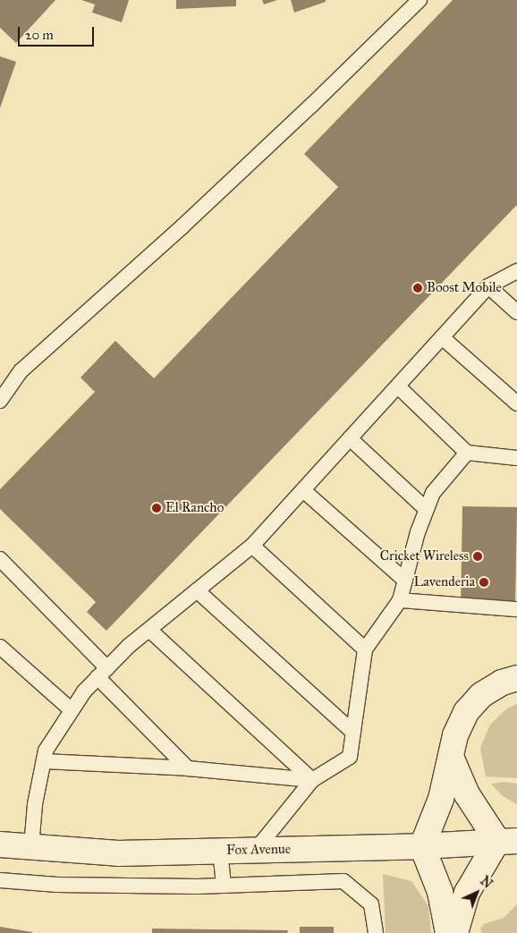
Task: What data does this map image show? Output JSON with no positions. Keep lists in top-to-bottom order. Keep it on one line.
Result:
{"streets":{"main road":["Fox Avenue"]},"places":["Boost Mobile","El Rancho","Cricket Wireless","Lavenderia"],"scale_bar":"20 m","north":"top right"}
